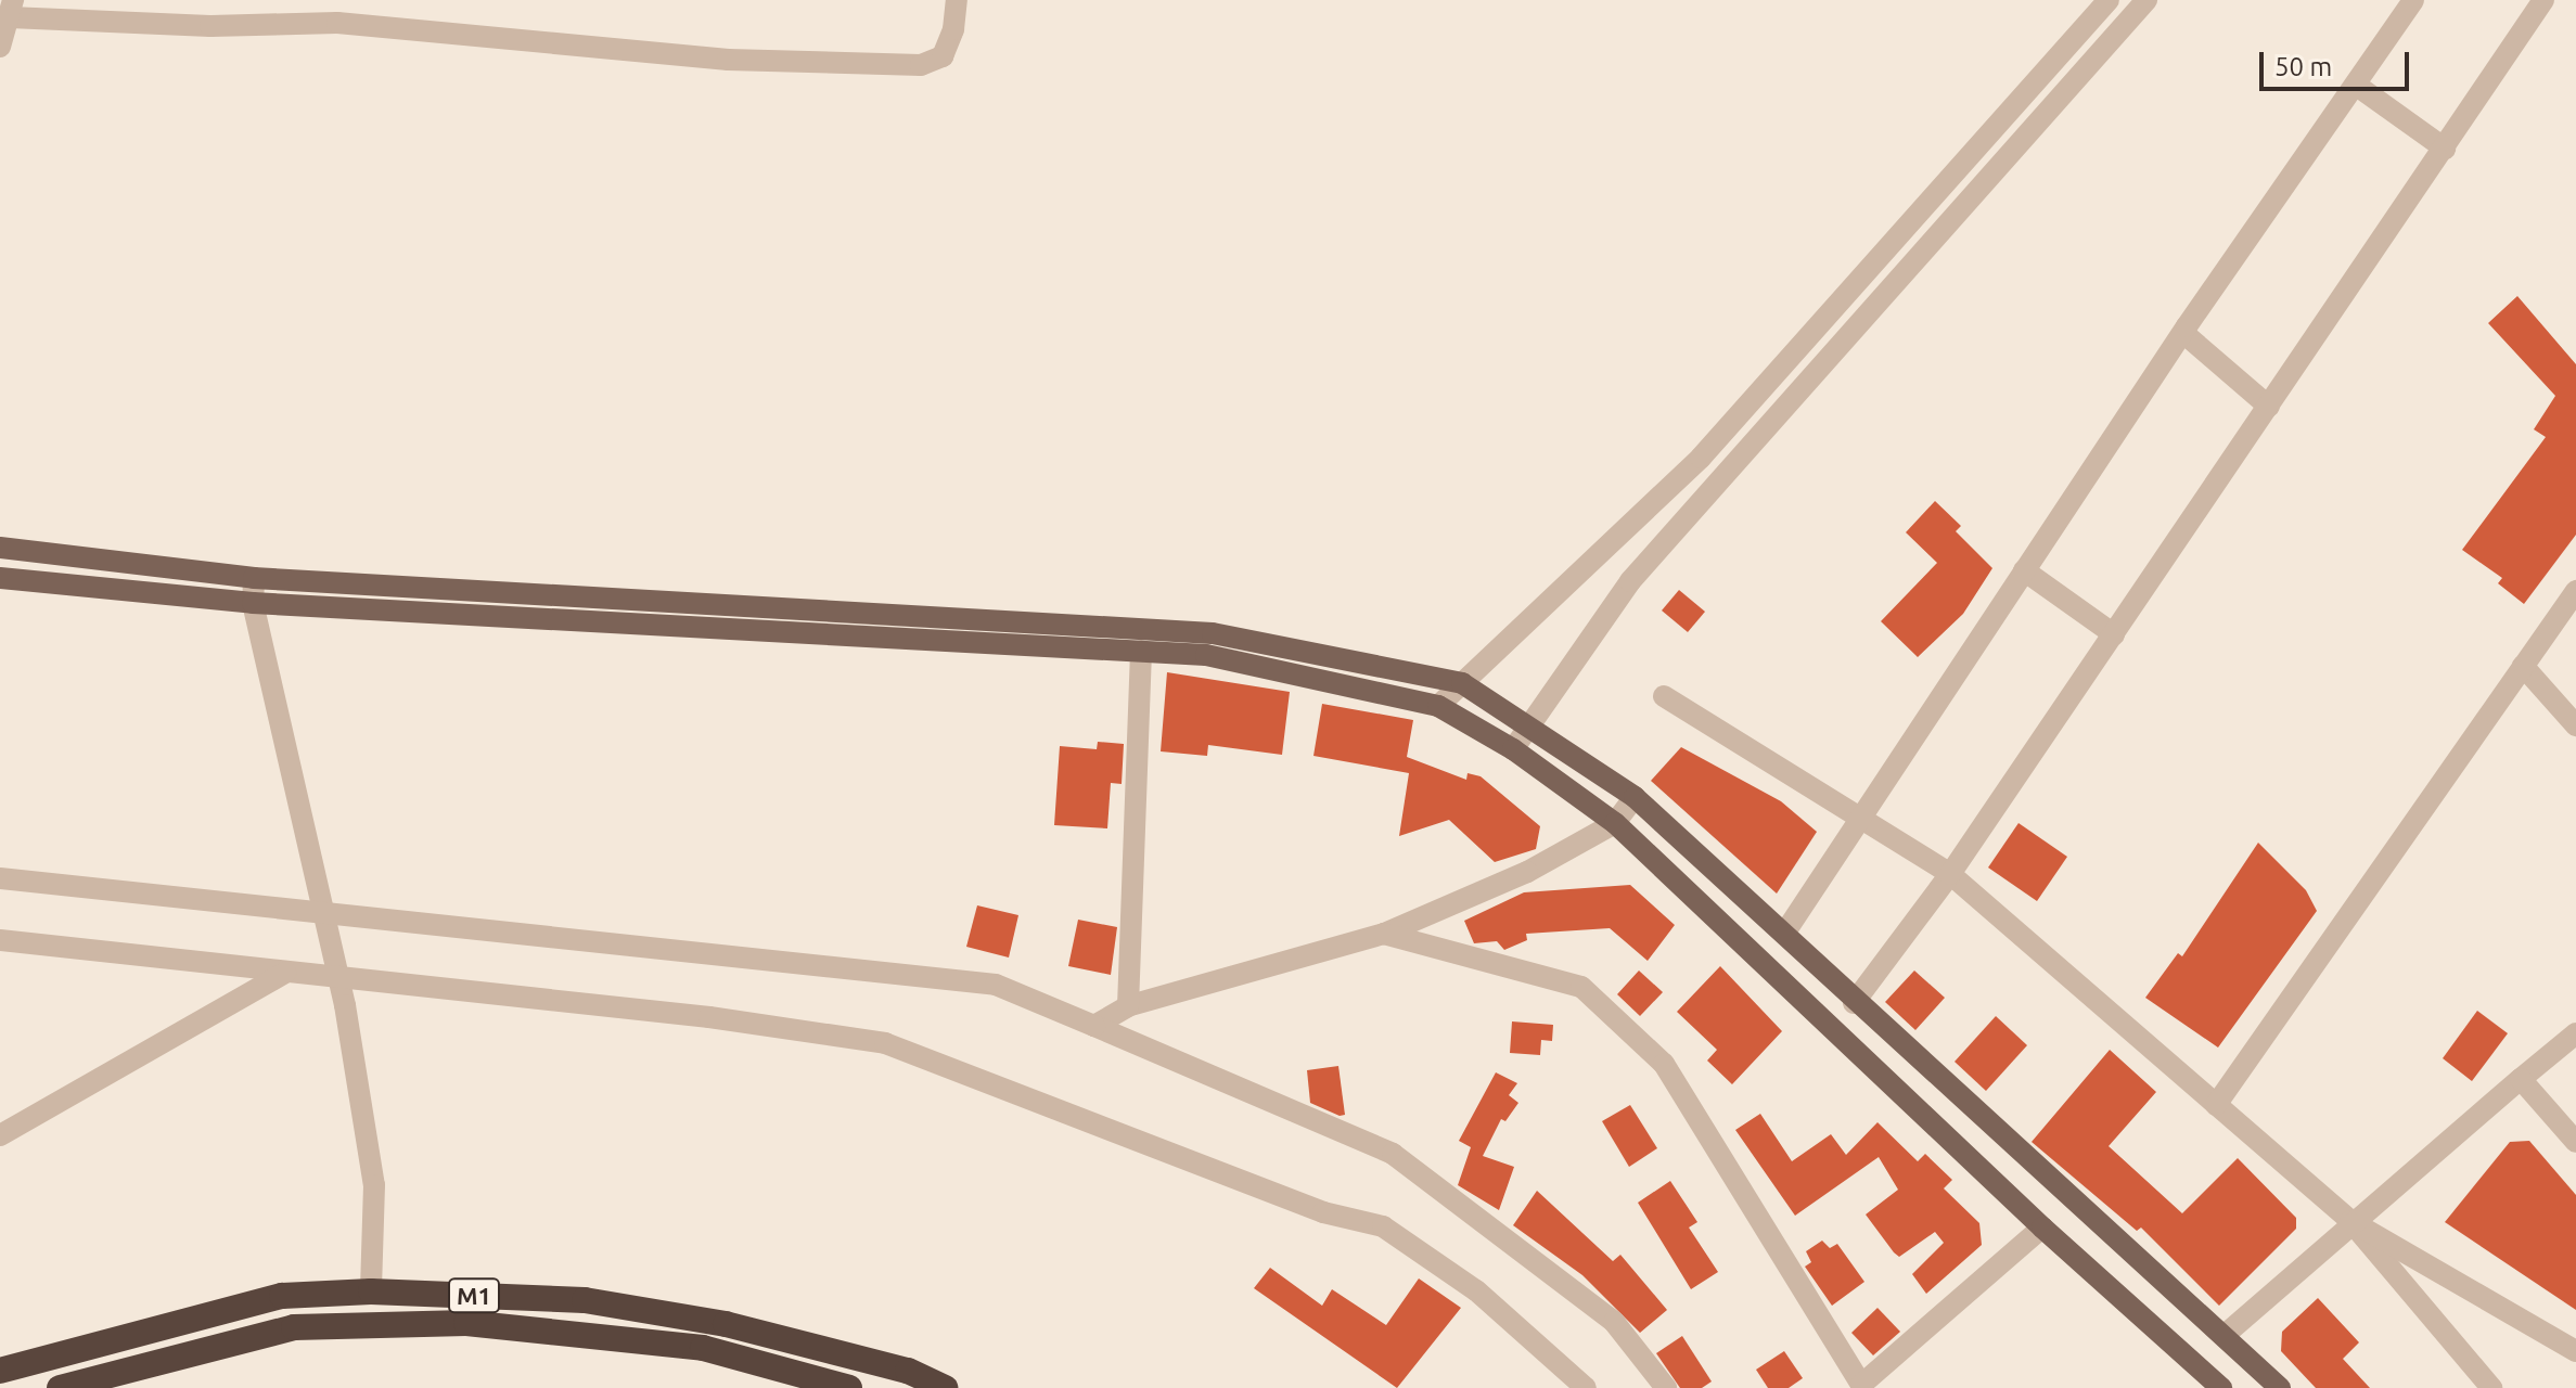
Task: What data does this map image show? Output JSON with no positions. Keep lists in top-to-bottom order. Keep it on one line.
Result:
{"streets":{"highway":["M1"]},"scale_bar":"50 m"}
